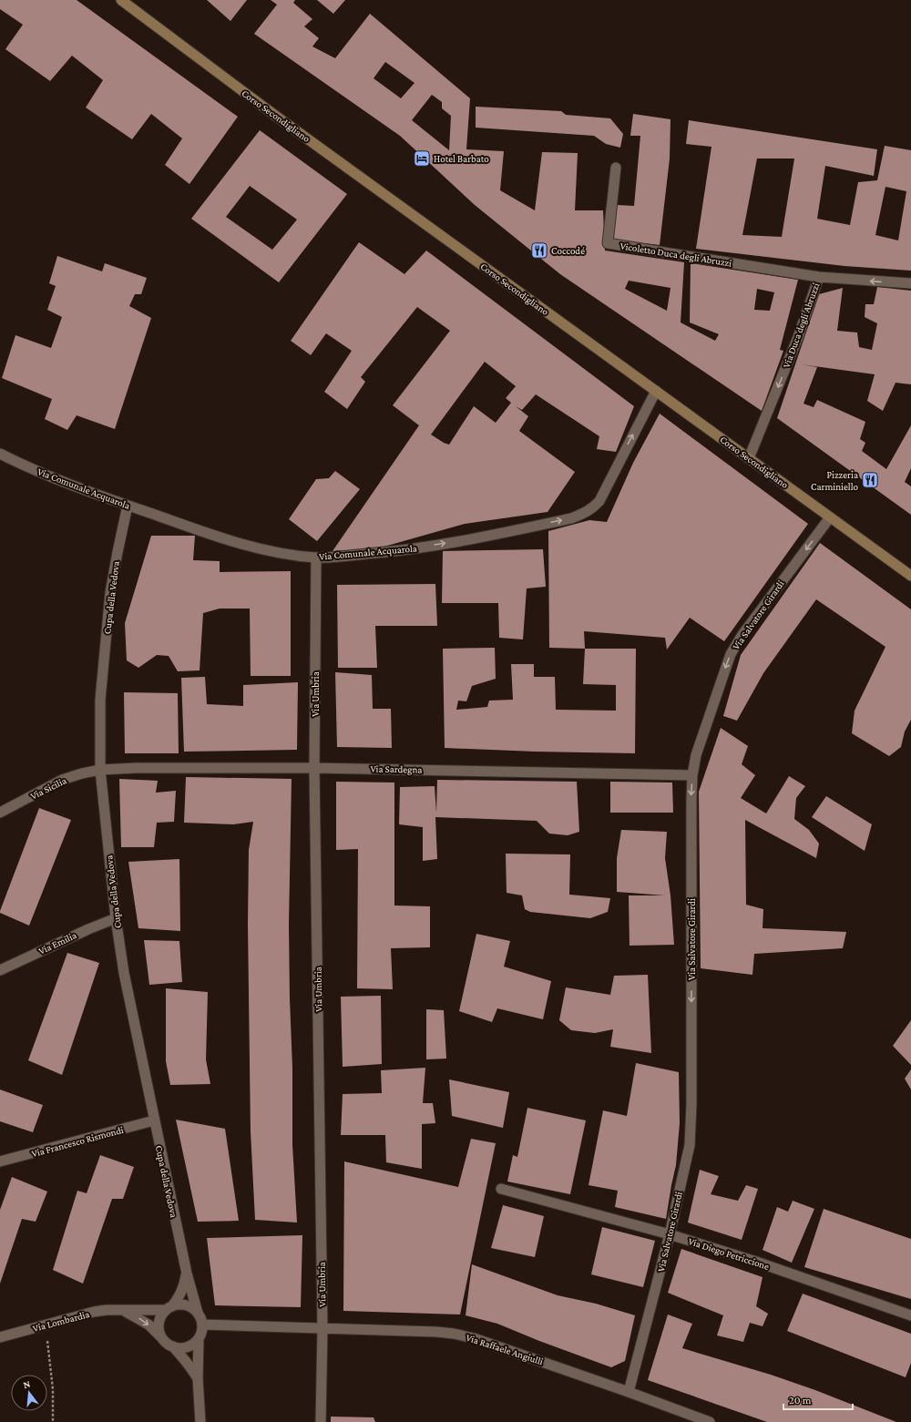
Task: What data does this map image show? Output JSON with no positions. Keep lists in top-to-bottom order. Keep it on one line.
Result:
{"streets":{"main road":["Corso Secondigliano"],"street":["Vicoletto Duca degli Abruzzi","Via Duca degli Abruzzi","Via Comunale Acquarola","Cupa della Vedova","Via Salvatore Girardi","Via Umbria","Via Sardegna","Via Sicilia","Via Emilia","Via Francesco Rismondi","Via Diego Petriccione","Via Lombardia","Via Raffaele Angiulli"]},"crossings":[["Corso Secondigliano","Via Duca degli Abruzzi"],["Corso Secondigliano","Via Comunale Acquarola"],["Corso Secondigliano","Via Salvatore Girardi"],["Vicoletto Duca degli Abruzzi","Via Duca degli Abruzzi"],["Via Comunale Acquarola","Cupa della Vedova"],["Via Comunale Acquarola","Via Umbria"],["Cupa della Vedova","Via Sardegna"],["Cupa della Vedova","Via Sicilia"],["Cupa della Vedova","Via Emilia"],["Cupa della Vedova","Via Francesco Rismondi"],["Cupa della Vedova","Via Lombardia"],["Cupa della Vedova","Via Raffaele Angiulli"],["Via Salvatore Girardi","Via Sardegna"],["Via Salvatore Girardi","Via Diego Petriccione"],["Via Salvatore Girardi","Via Raffaele Angiulli"],["Via Umbria","Via Sardegna"],["Via Umbria","Via Raffaele Angiulli"],["Via Sardegna","Via Sicilia"],["Via Lombardia","Via Raffaele Angiulli"]],"one_way":["Via Duca degli Abruzzi","Via Comunale Acquarola","Via Salvatore Girardi"],"places":{"hotel":["Hotel Barbato"],"restaurant":["Coccodé","Pizzeria Carminiello"]},"scale_bar":"20 m","north":"top"}
